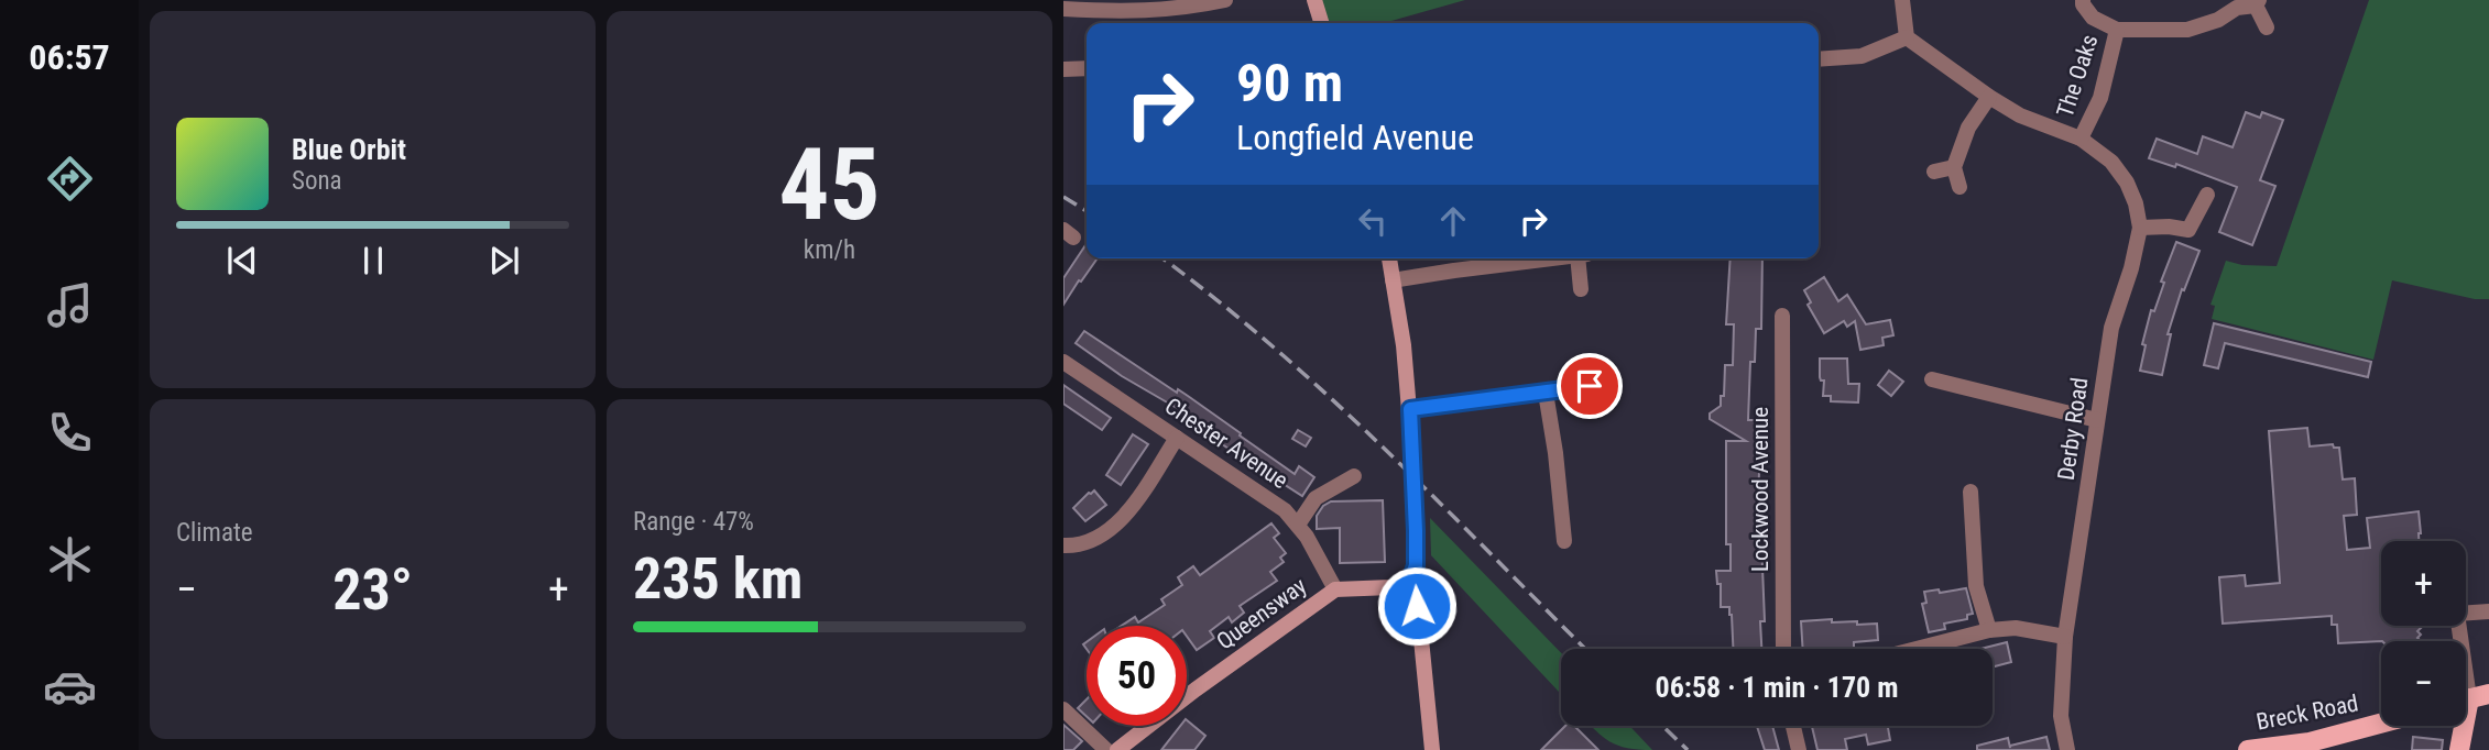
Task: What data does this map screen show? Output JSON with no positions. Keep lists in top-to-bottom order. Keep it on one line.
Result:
{"streets":{"main road":["Queensway","Breck Road"],"street":["The Oaks","Derby Road","Chester Avenue","Lockwood Avenue"]},"crossings":[["The Oaks","Derby Road"],["Chester Avenue","Queensway"]],"page":{"tabs":"06:57","tile":[["45","km/h"],"Climate",["Range · 47%","235 km"]],"turn":["90 m","Longfield Avenue"],"song":["Blue Orbit","Sona"],"map_buttons":["+","−"],"heat":["−","23°","+"],"limit":"50","trip":"06:58 · 1 min · 170 m"}}
